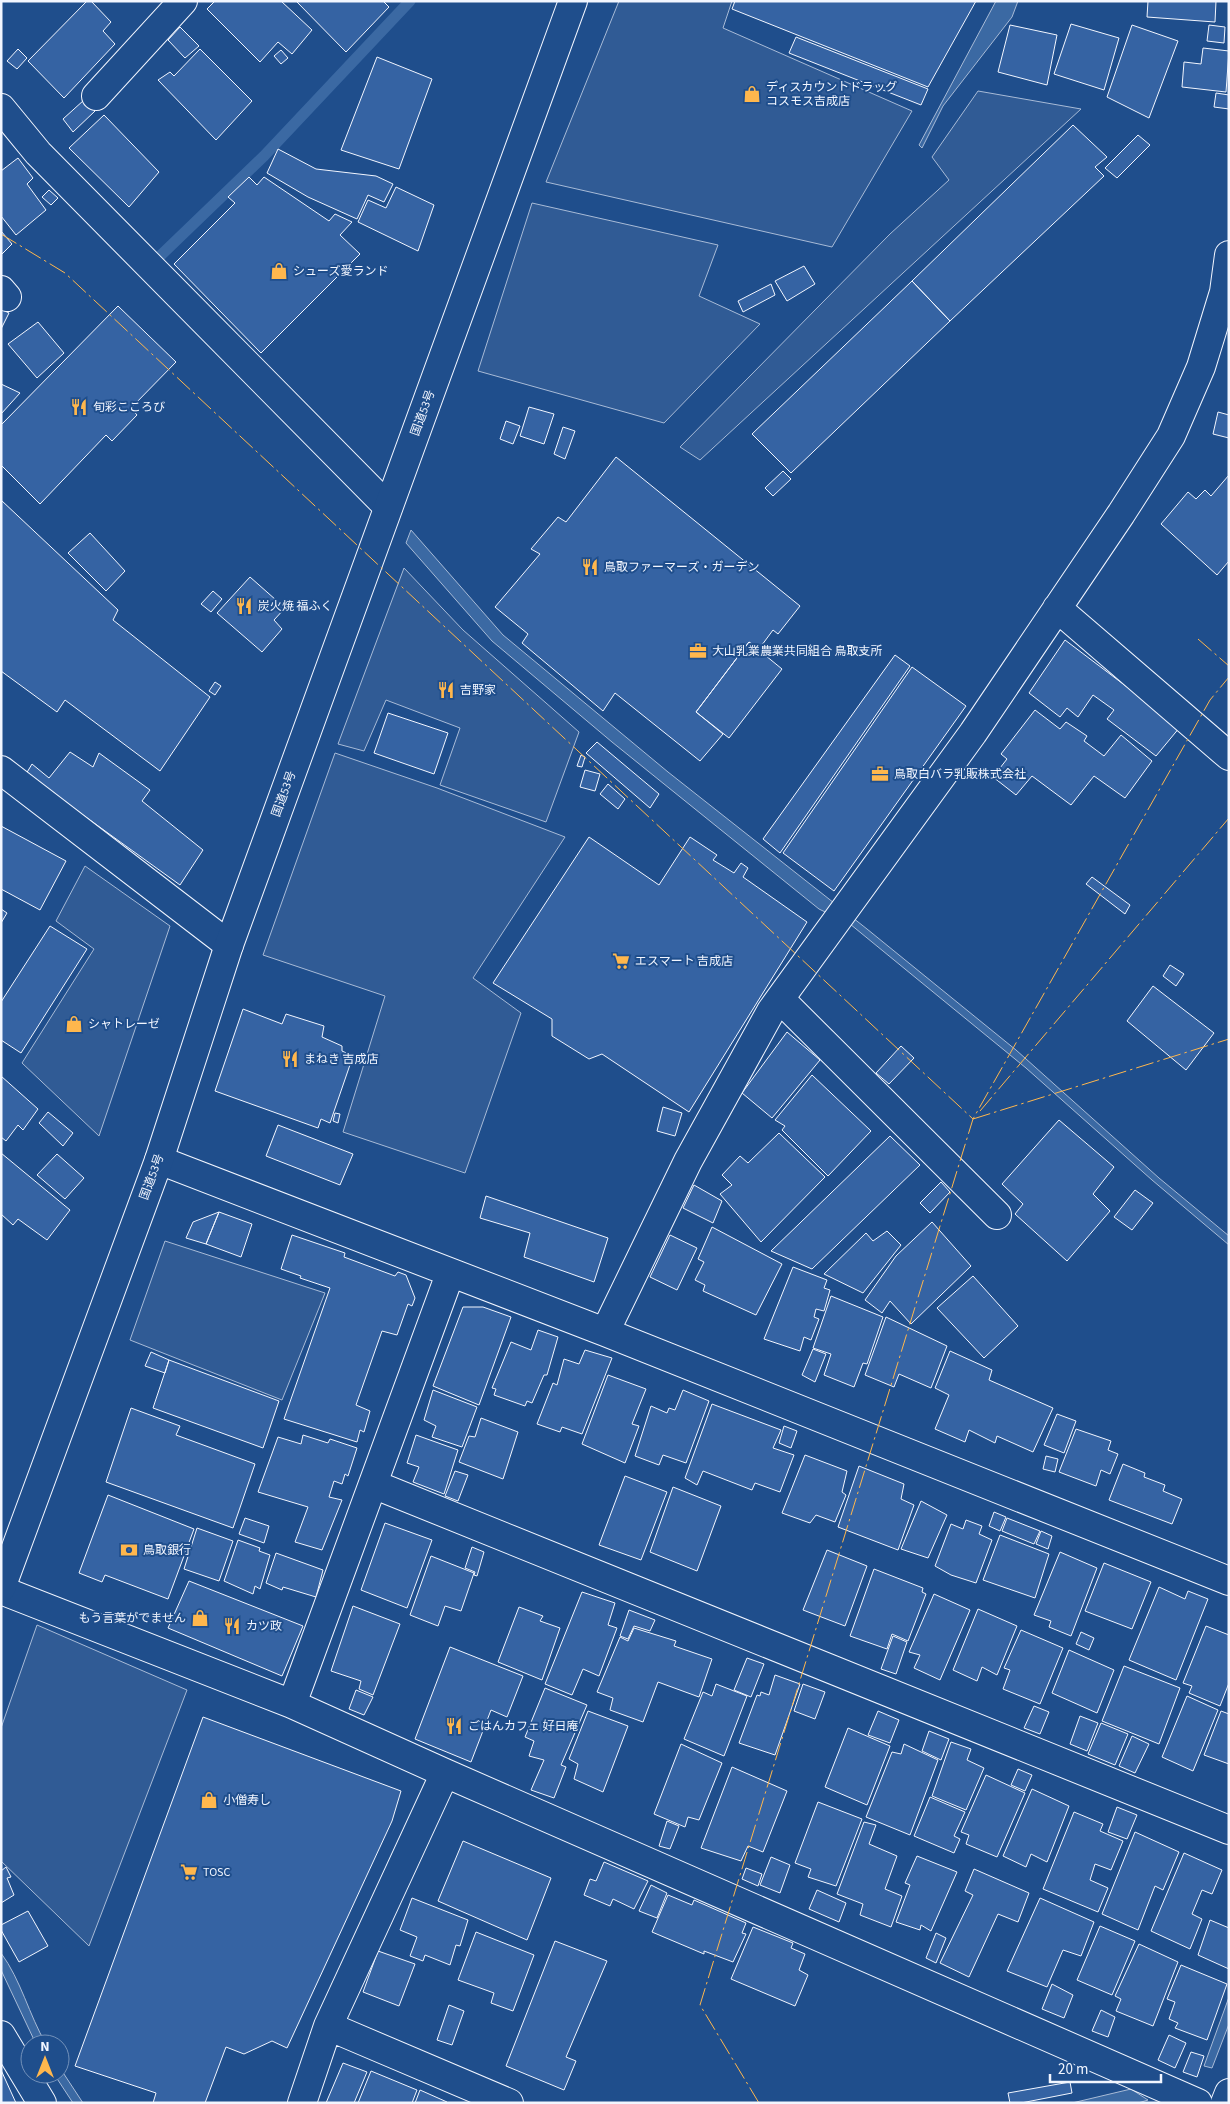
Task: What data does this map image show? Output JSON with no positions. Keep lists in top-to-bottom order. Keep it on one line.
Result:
{"streets":{"main road":["国道53号"]},"places":{"shop":["ディスカウントドラッグ コスモス吉成店","シューズ愛ランド","シャトレーゼ","もう言葉がでません","小僧寿し"],"restaurant":["旬彩こころび","鳥取ファーマーズ・ガーデン","炭火焼 福ふく","吉野家","まねき 吉成店","カツ政","ごはんカフェ 好日庵"],"office":["大山乳業農業共同組合 鳥取支所","鳥取白バラ乳販株式会社"],"supermarket":["エスマート 吉成店","TOSC"],"bank":["鳥取銀行"]},"scale_bar":"20 m","north":"top"}
